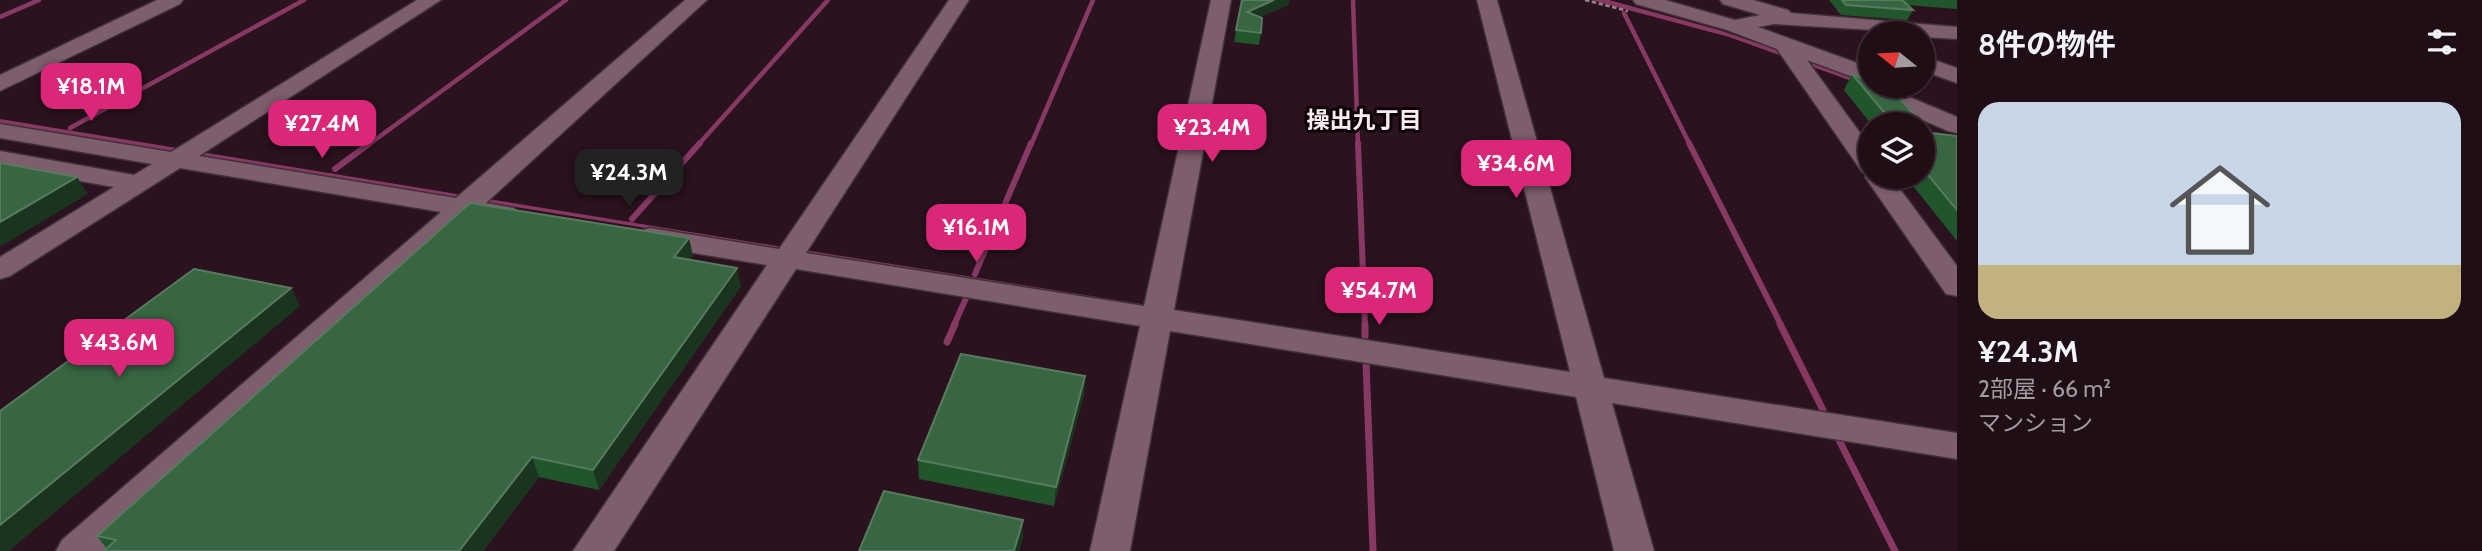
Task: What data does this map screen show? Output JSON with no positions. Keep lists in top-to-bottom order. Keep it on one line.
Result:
{"districts":["操出九丁目"],"north":"left","page":{"heading":"8件の物件","price":["¥18.1M","¥27.4M","¥23.4M","¥34.6M","¥24.3M","¥16.1M","¥54.7M","¥43.6M"],"list":[{"name":"¥24.3M","note":"2部屋 · 66 m² · マンション"}]}}
